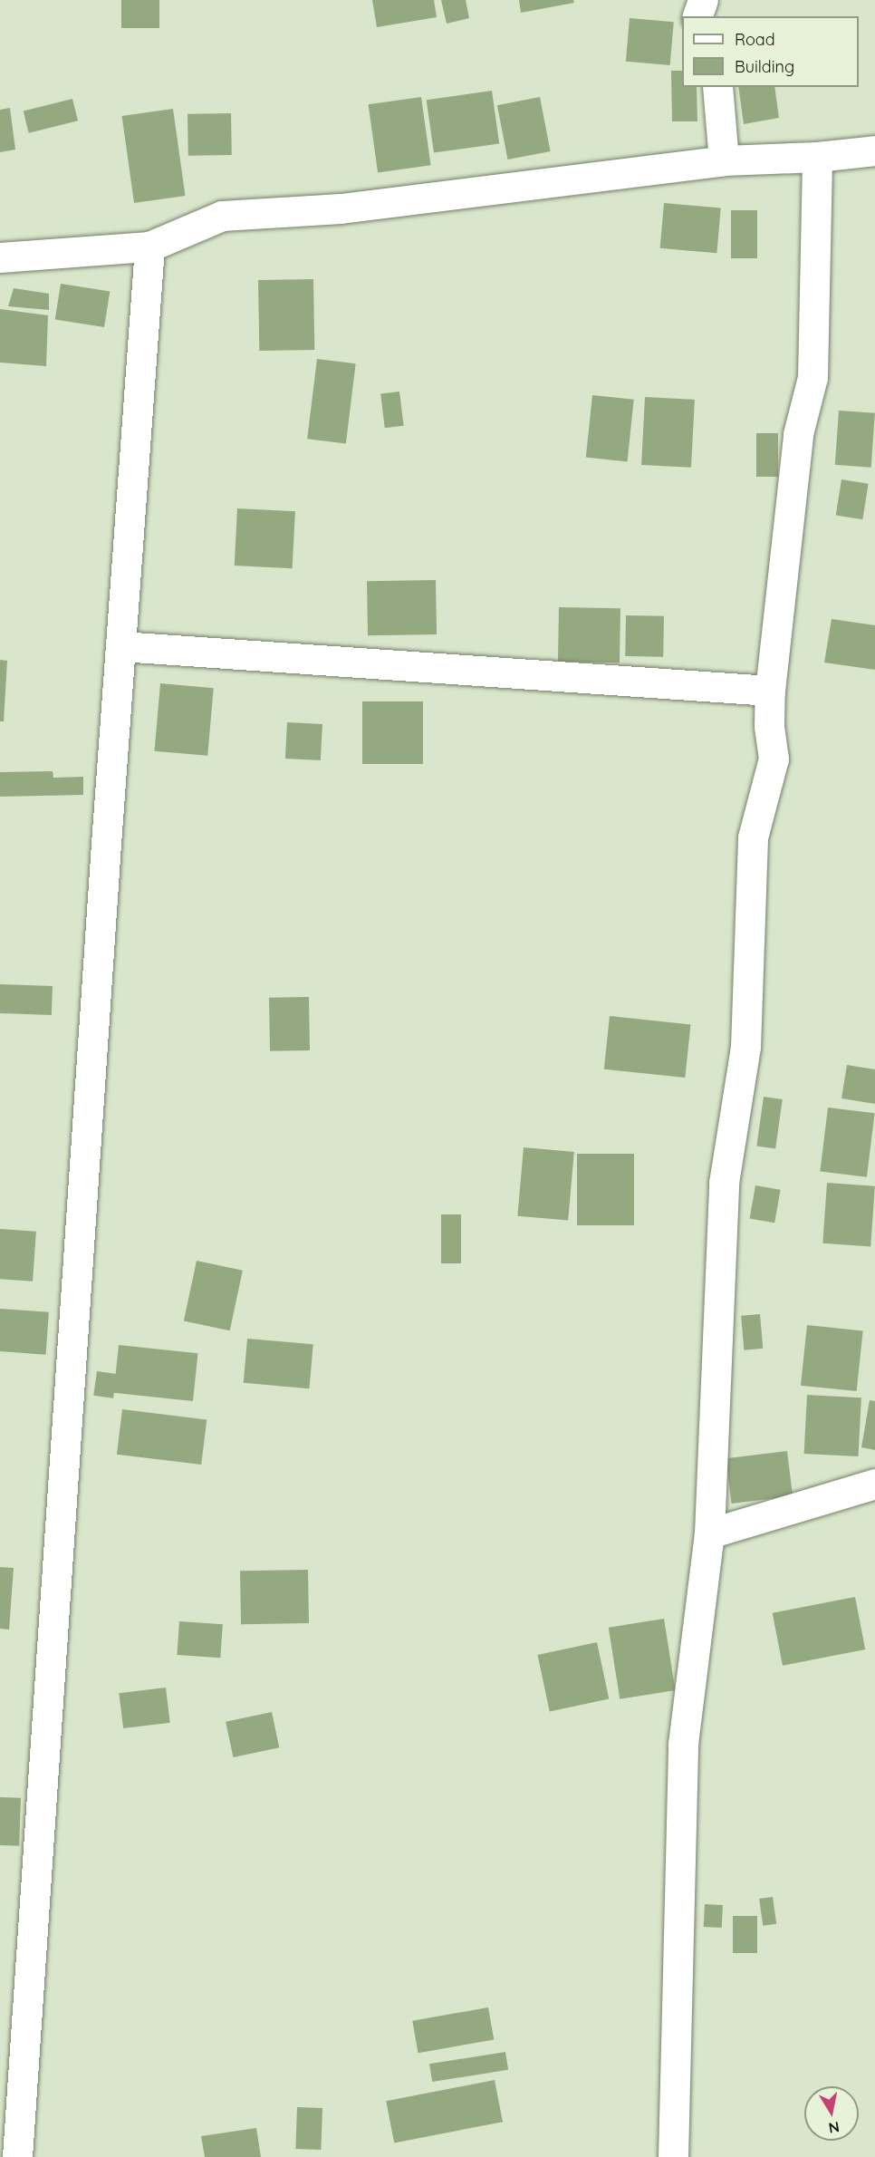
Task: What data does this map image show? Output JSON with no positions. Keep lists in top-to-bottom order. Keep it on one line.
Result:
{"legend":["Road","Building"],"north":"bottom"}
